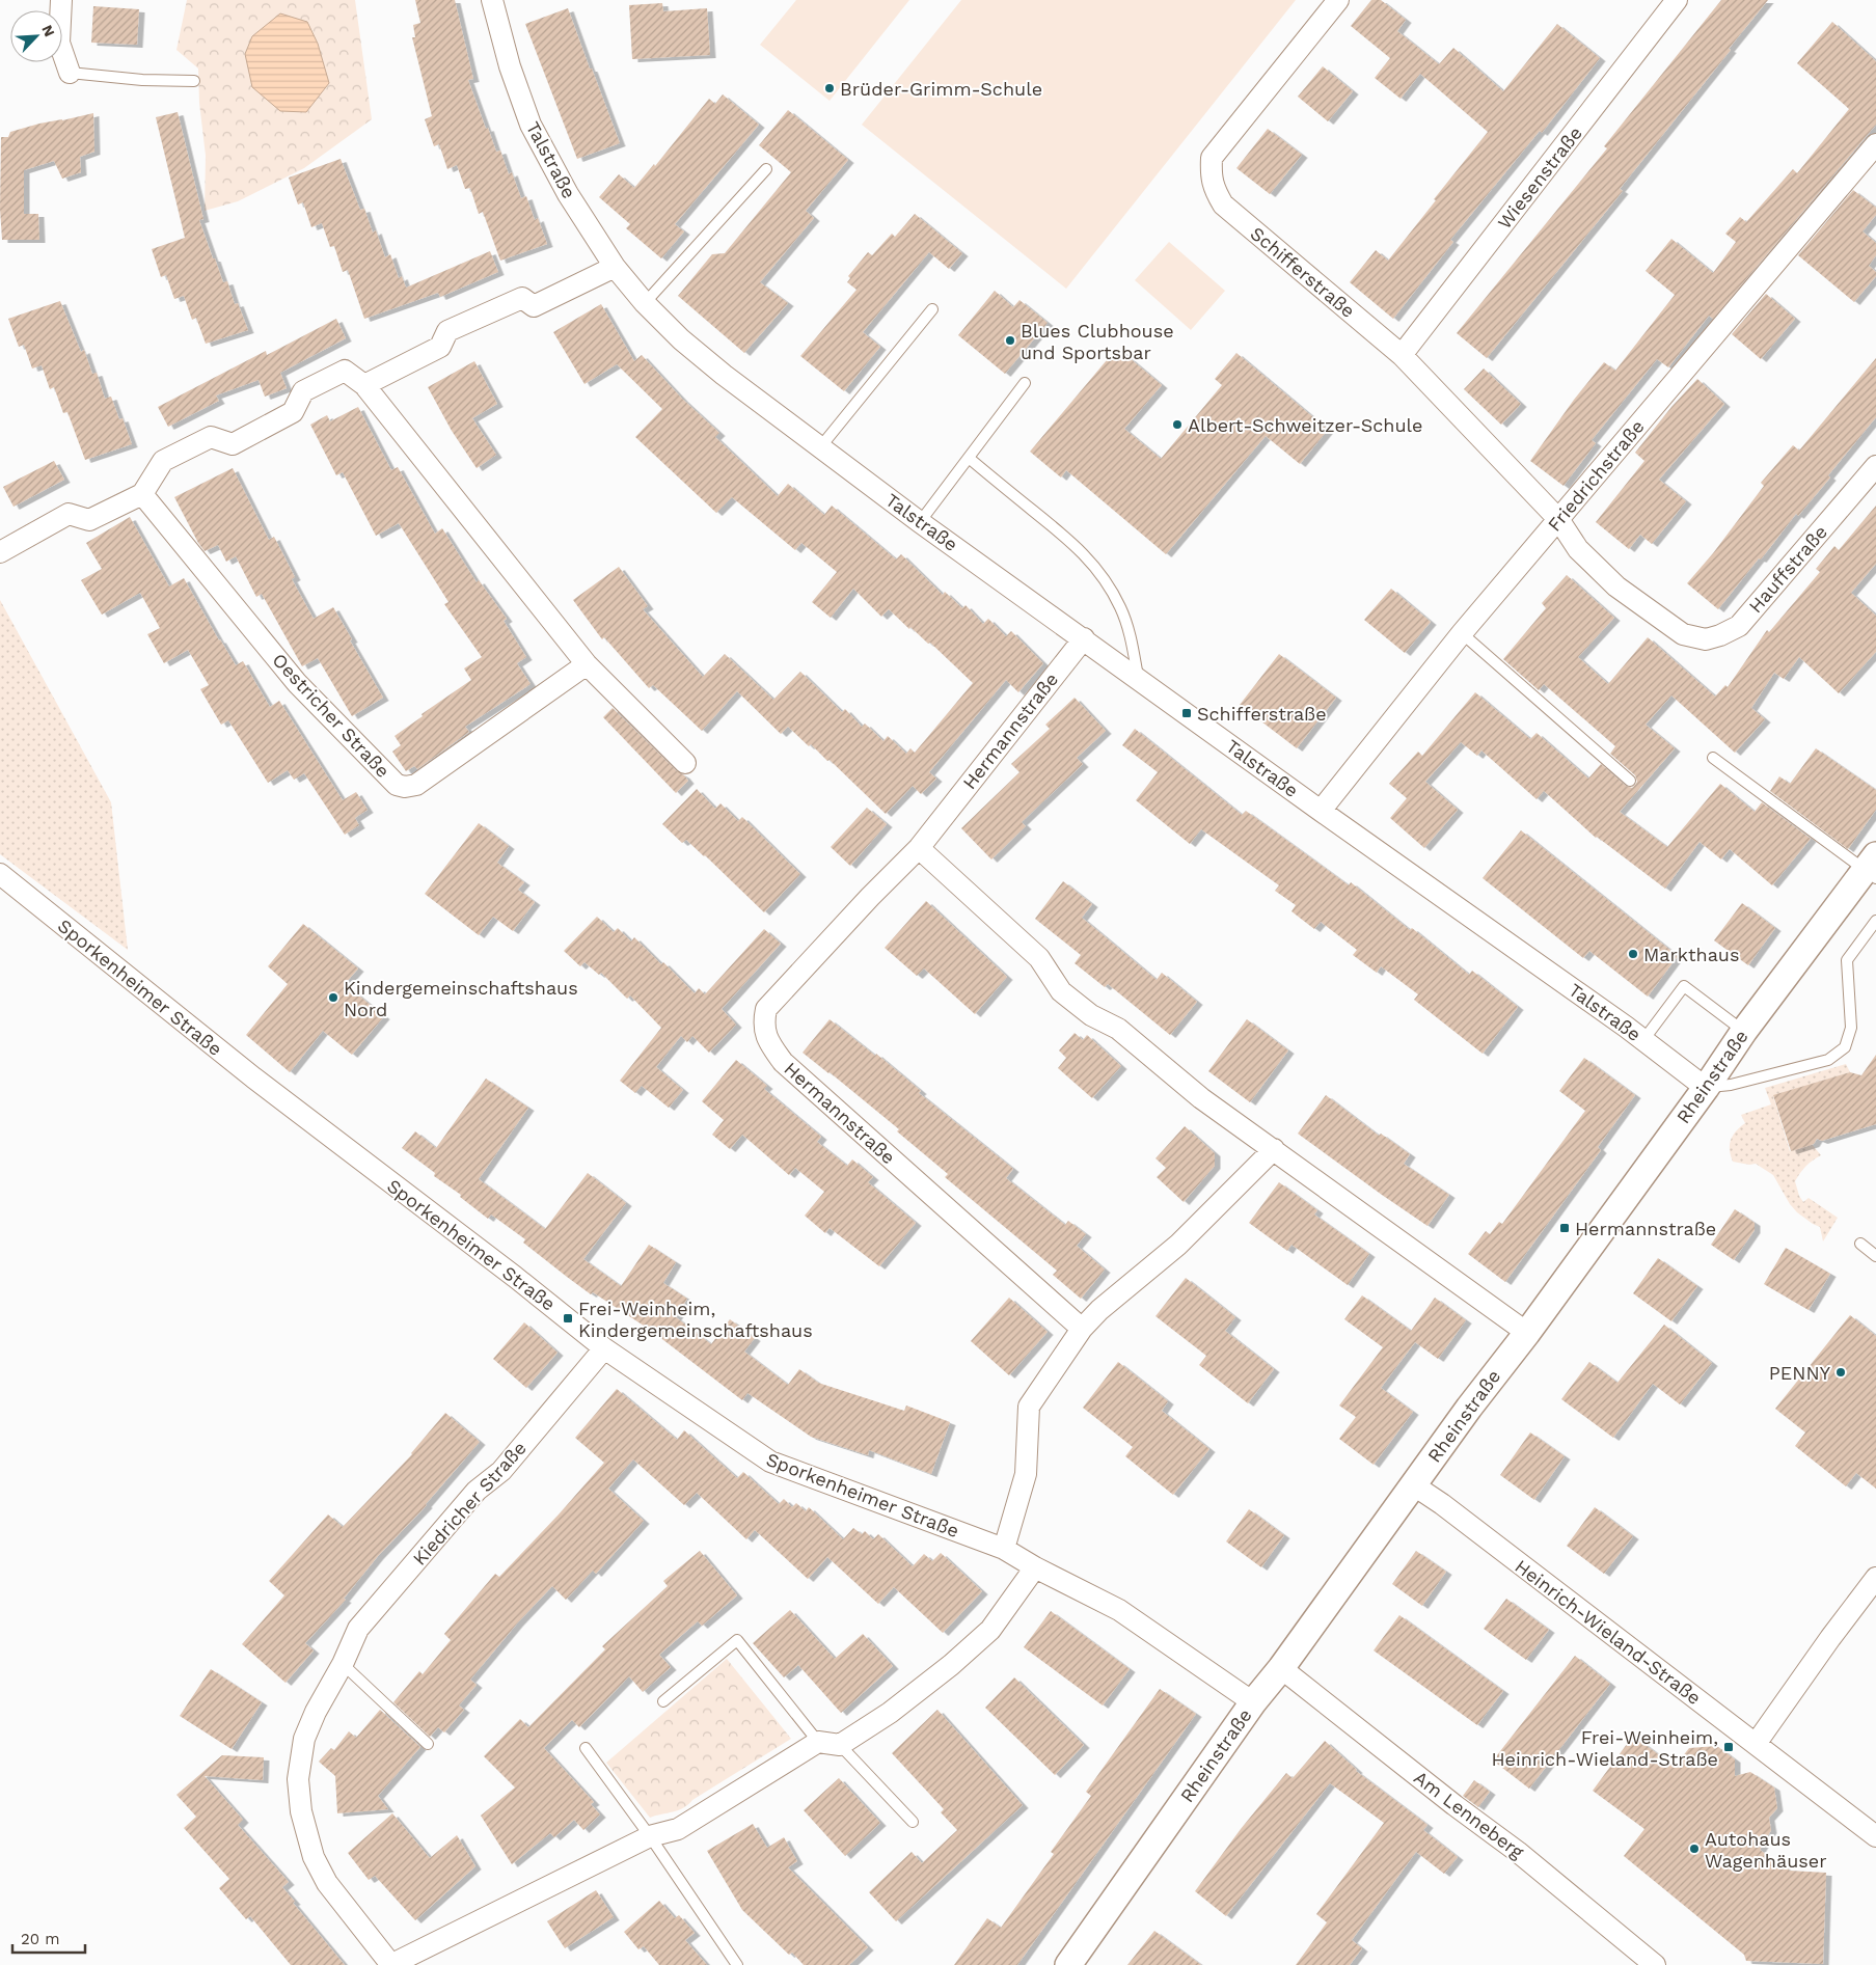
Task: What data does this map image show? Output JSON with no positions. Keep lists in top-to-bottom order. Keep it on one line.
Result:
{"streets":{"street":["Talstraße","Wiesenstraße","Schifferstraße","Friedrichstraße","Hauffstraße","Oestricher Straße","Hermannstraße","Sporkenheimer Straße","Rheinstraße","Kiedricher Straße","Heinrich-Wieland-Straße","Am Lenneberg"]},"crossings":[["Talstraße","Friedrichstraße"],["Talstraße","Hermannstraße"],["Talstraße","Rheinstraße"],["Wiesenstraße","Schifferstraße"],["Schifferstraße","Friedrichstraße"],["Schifferstraße","Hauffstraße"],["Sporkenheimer Straße","Rheinstraße"],["Sporkenheimer Straße","Kiedricher Straße"],["Rheinstraße","Heinrich-Wieland-Straße"],["Rheinstraße","Am Lenneberg"]],"places":{"other":["Brüder-Grimm-Schule","Blues Clubhouse und Sportsbar","Albert-Schweitzer-Schule","Markthaus","Kindergemeinschaftshaus Nord","PENNY","Autohaus Wagenhäuser"],"transit":["Schifferstraße","Hermannstraße","Frei-Weinheim, Kindergemeinschaftshaus","Frei-Weinheim, Heinrich-Wieland-Straße"]},"scale_bar":"20 m","north":"top right"}
